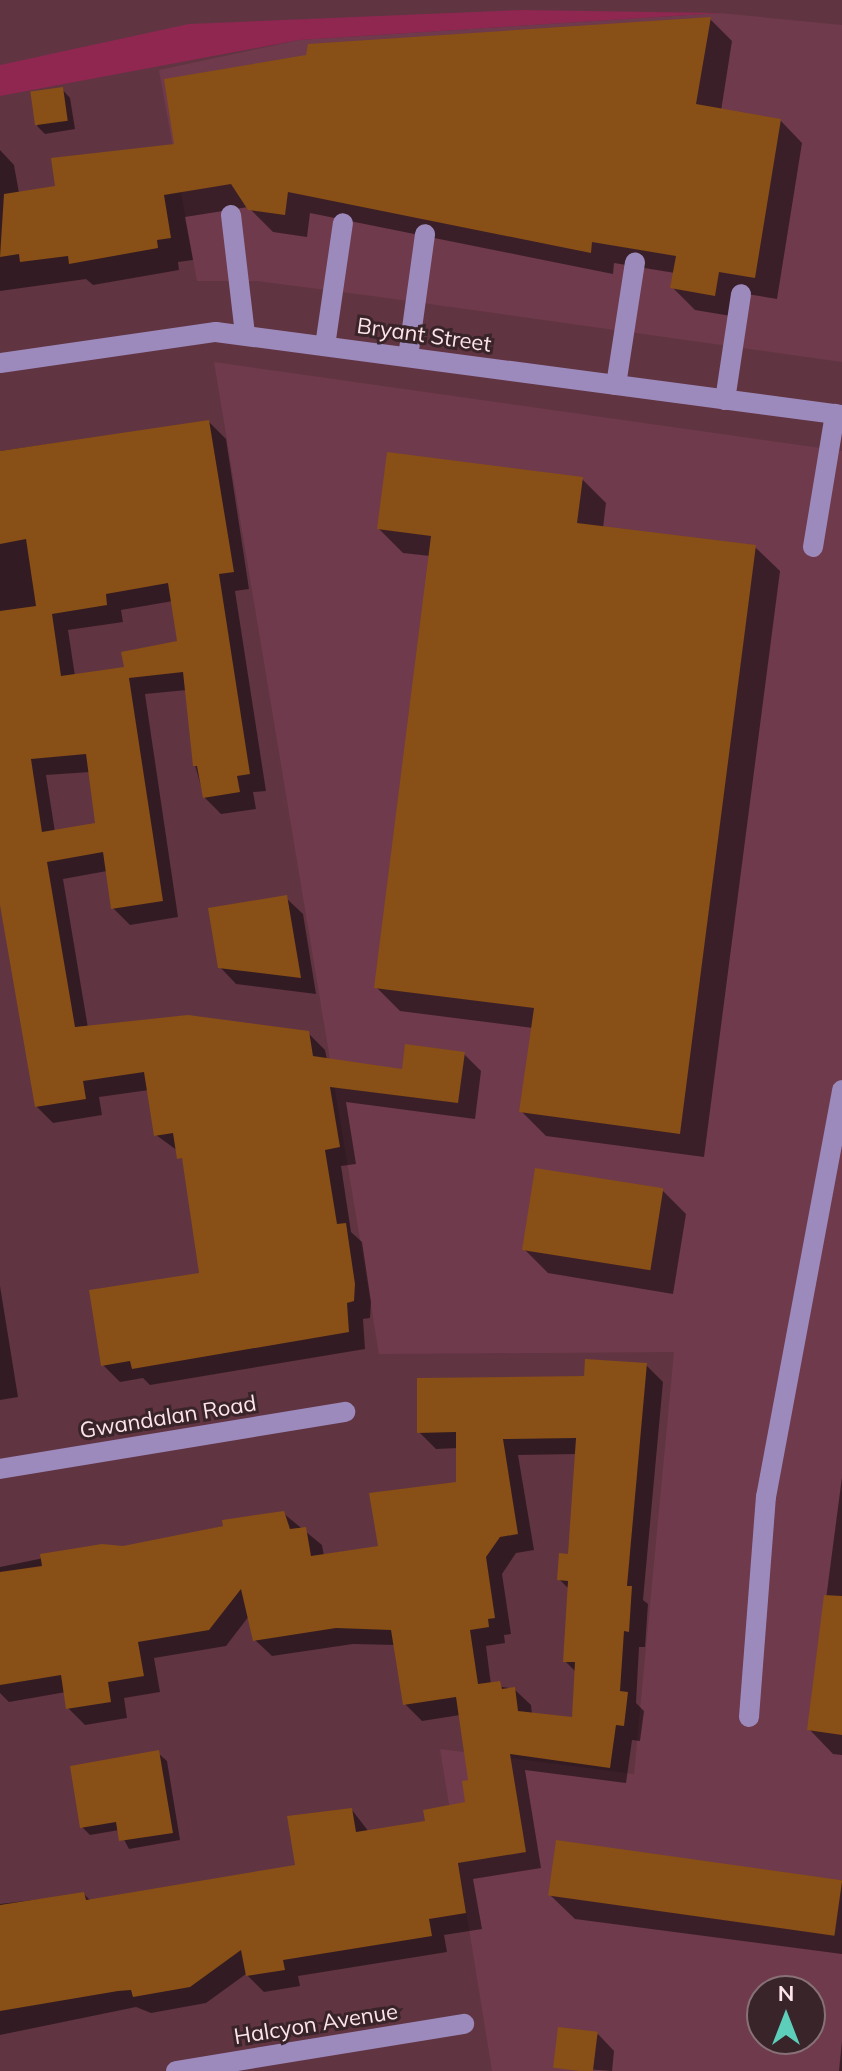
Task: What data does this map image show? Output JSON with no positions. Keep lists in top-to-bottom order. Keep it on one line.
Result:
{"streets":{"street":["Bryant Street","Gwandalan Road","Halcyon Avenue"]},"north":"top"}
